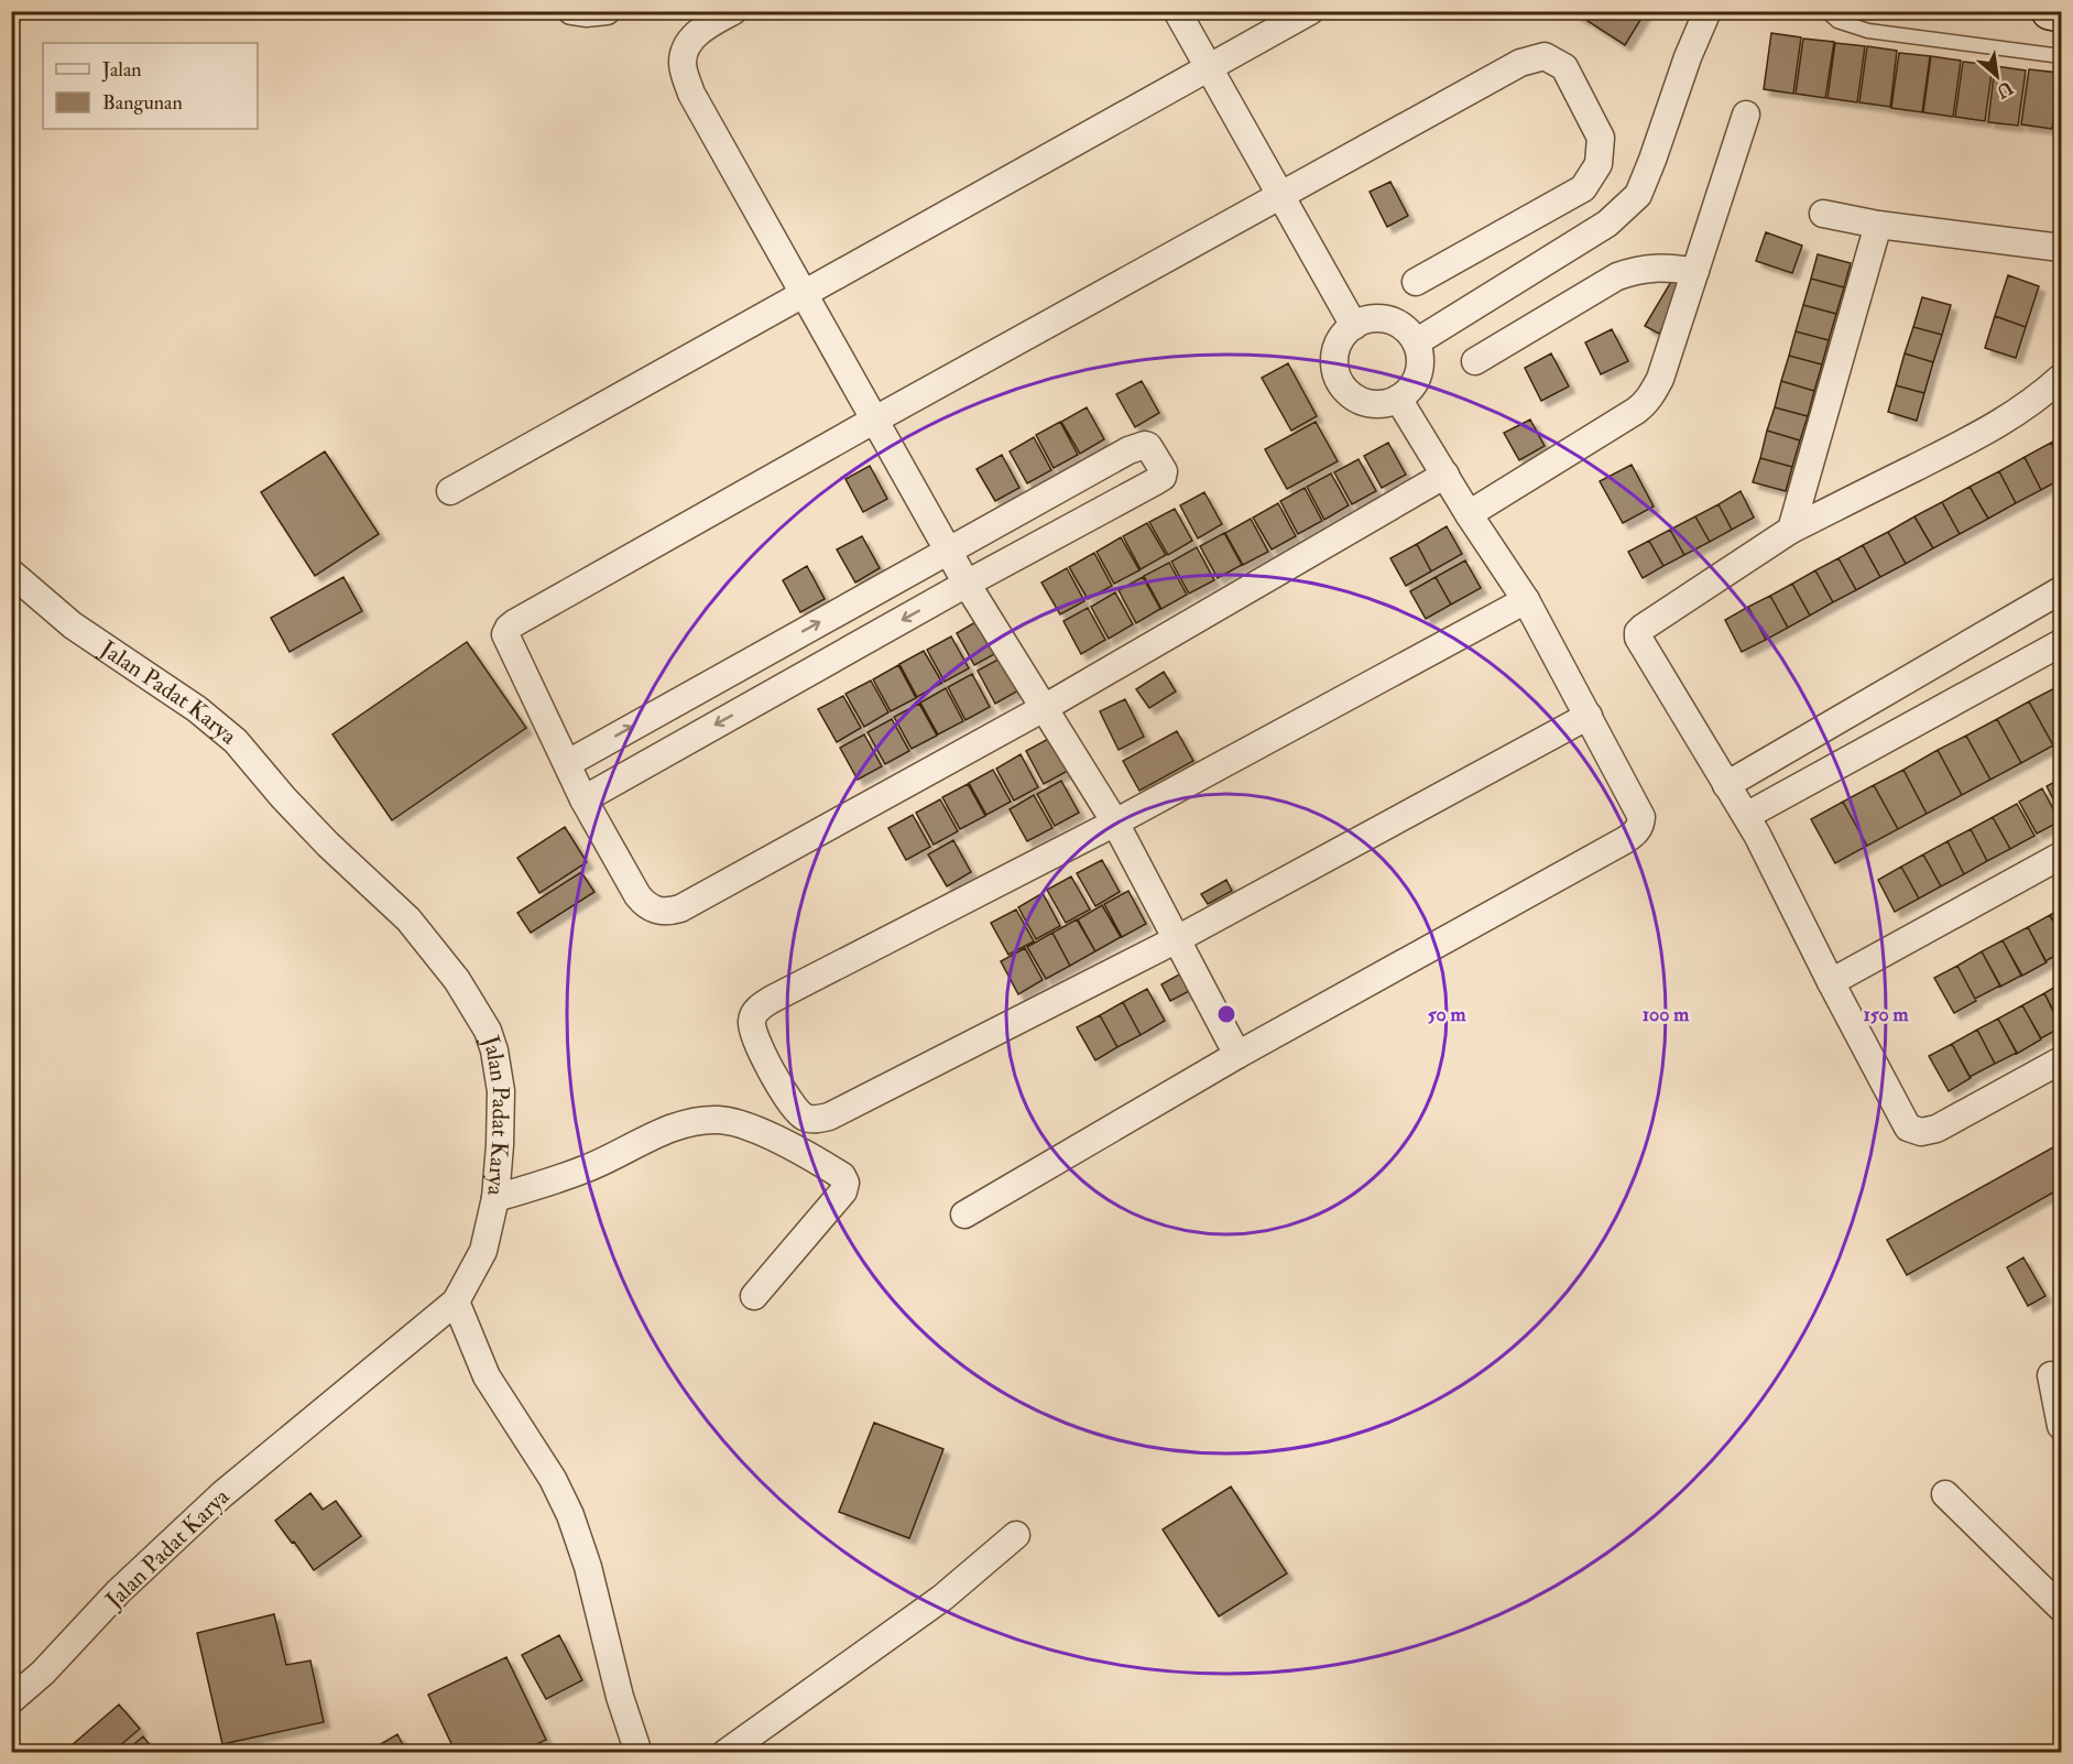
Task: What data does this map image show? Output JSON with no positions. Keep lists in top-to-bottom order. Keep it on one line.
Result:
{"streets":{"street":["Jalan Padat Karya"]},"legend":["Jalan","Bangunan"],"north":"bottom right","rings":["50 m","100 m","150 m"]}
